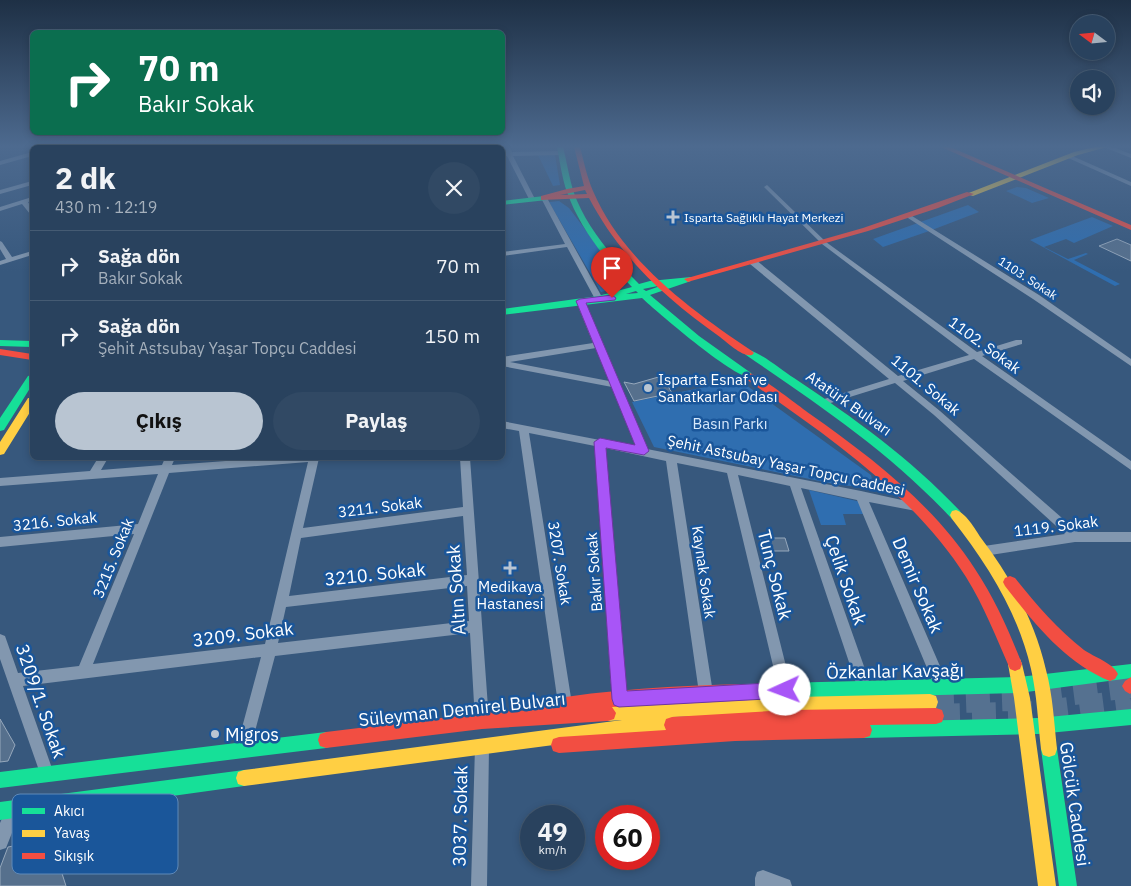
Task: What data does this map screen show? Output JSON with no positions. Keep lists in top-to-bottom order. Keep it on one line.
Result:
{"streets":{"main road":["Atatürk Bulvarı","Özkanlar Kavşağı","Süleyman Demirel Bulvarı","Gölcük Caddesi"],"street":["1103. Sokak","1102. Sokak","1101. Sokak","Şehit Astsubay Yaşar Topçu Caddesi","3211. Sokak","3216. Sokak","1119. Sokak","3215. Sokak","3207. Sokak","Bakır Sokak","Kaynak Sokak","3210. Sokak","Tunç Sokak","Çelik Sokak","Demir Sokak","Altın Sokak","3209. Sokak","3209/1. Sokak","3037. Sokak"]},"crossings":[["1101. Sokak","1119. Sokak"],["Atatürk Bulvarı","1119. Sokak"],["Atatürk Bulvarı","Özkanlar Kavşağı"],["Atatürk Bulvarı","Gölcük Caddesi"],["Şehit Astsubay Yaşar Topçu Caddesi","3207. Sokak"],["Şehit Astsubay Yaşar Topçu Caddesi","Bakır Sokak"],["Şehit Astsubay Yaşar Topçu Caddesi","Kaynak Sokak"],["Şehit Astsubay Yaşar Topçu Caddesi","Tunç Sokak"],["Şehit Astsubay Yaşar Topçu Caddesi","Çelik Sokak"],["Şehit Astsubay Yaşar Topçu Caddesi","Demir Sokak"],["3211. Sokak","Altın Sokak"],["3216. Sokak","3215. Sokak"],["3215. Sokak","3209. Sokak"],["3207. Sokak","Özkanlar Kavşağı"],["Bakır Sokak","Özkanlar Kavşağı"],["Kaynak Sokak","Özkanlar Kavşağı"],["3210. Sokak","Altın Sokak"],["Tunç Sokak","Özkanlar Kavşağı"],["Çelik Sokak","Özkanlar Kavşağı"],["Demir Sokak","Özkanlar Kavşağı"],["Altın Sokak","3209. Sokak"],["Altın Sokak","Özkanlar Kavşağı"],["Altın Sokak","Süleyman Demirel Bulvarı"],["3209. Sokak","3209/1. Sokak"],["Özkanlar Kavşağı","Süleyman Demirel Bulvarı"],["3209/1. Sokak","Süleyman Demirel Bulvarı"]],"parks":["Basın Parkı"],"places":{"health":["Isparta Sağlıklı Hayat Merkezi","Medikaya Hastanesi"],"other":["Isparta Esnaf ve Sanatkarlar Odası","Migros"]},"legend":["Akıcı","Yavaş","Sıkışık"],"north":"left","page":{"turn":["70 m","Bakır Sokak"],"heading":["2 dk","430 m · 12:19"],"list":[{"name":"Sağa dön","note":"Bakır Sokak","value":"70 m"},{"name":"Sağa dön","note":"Şehit Astsubay Yaşar Topçu Caddesi","value":"150 m"}],"buttons":["Çıkış","Paylaş"],"speed":"49 km/h","limit":"60"}}
